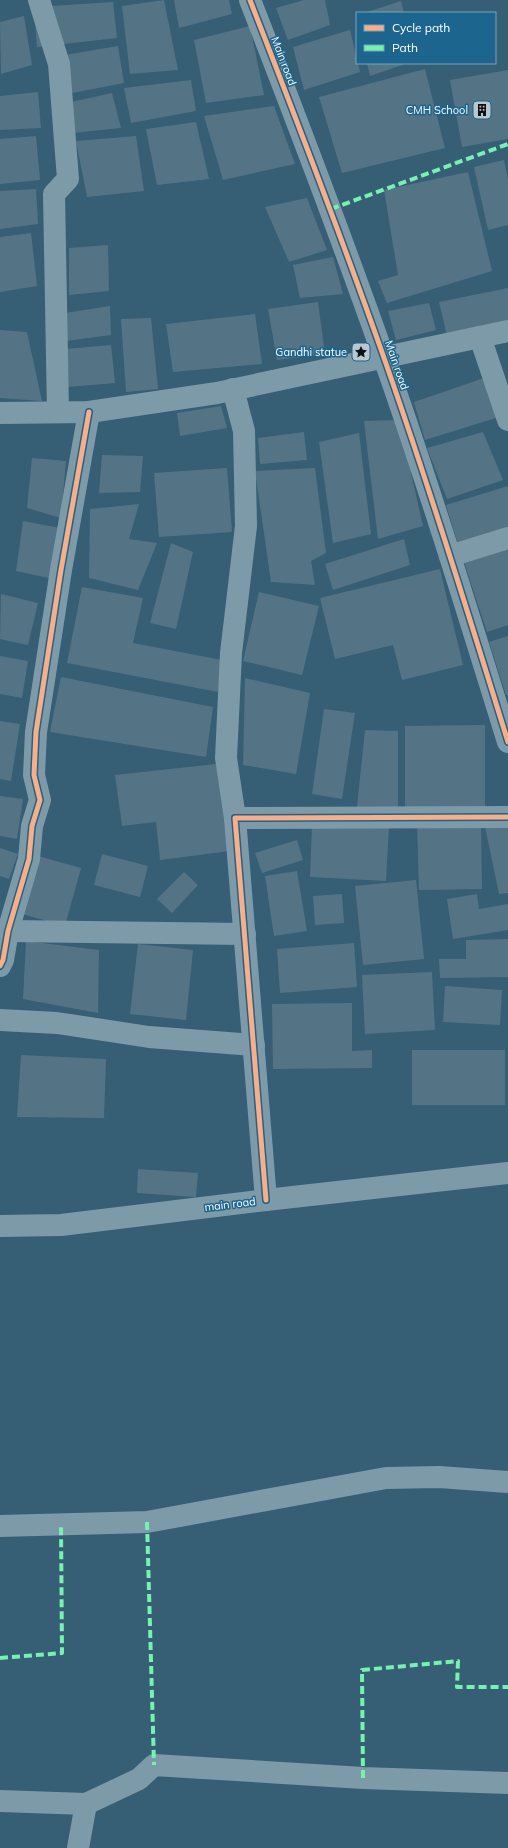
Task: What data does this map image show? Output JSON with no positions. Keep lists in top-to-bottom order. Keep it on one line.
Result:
{"streets":{"street":["Main road","main road"]},"places":{"building":["CMH School"],"place":["Gandhi statue"]},"legend":["Cycle path","Path"]}
